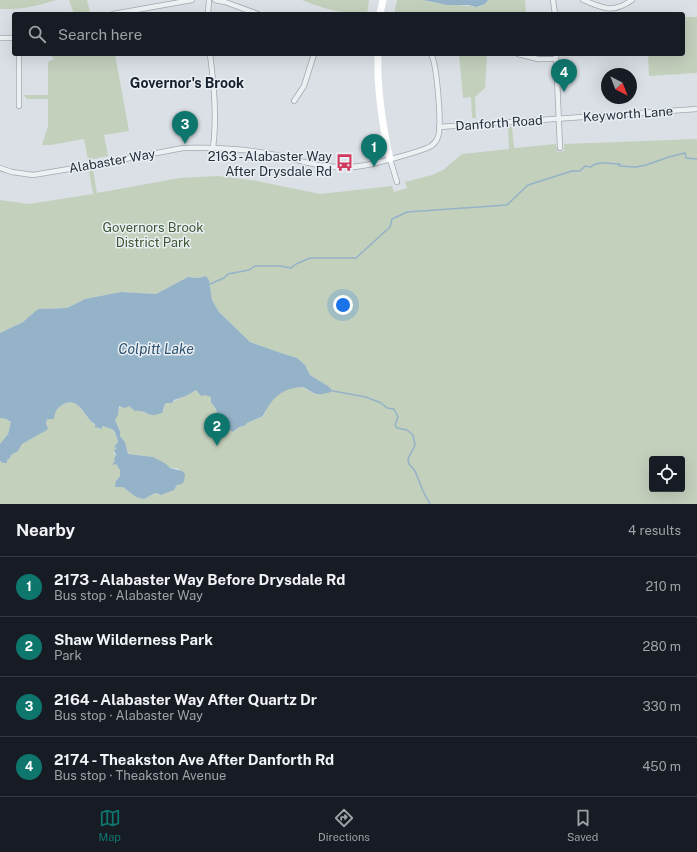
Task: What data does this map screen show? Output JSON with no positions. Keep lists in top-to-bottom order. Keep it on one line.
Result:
{"streets":{"street":["Keyworth Lane","Danforth Road","Alabaster Way"]},"crossings":[["Keyworth Lane","Danforth Road"],["Danforth Road","Alabaster Way"]],"districts":["Governor's Brook"],"water":["Colpitt Lake"],"parks":["Governors Brook District Park"],"places":{"bus stop":["2163 - Alabaster Way After Drysdale Rd"]},"north":"bottom right","page":{"search":"Search here","pins":["4","3","1","2"],"heading":["Nearby","4 results"],"list":[{"mark":"1","name":"2173 - Alabaster Way Before Drysdale Rd","note":"Bus stop · Alabaster Way","value":"210 m"},{"mark":"2","name":"Shaw Wilderness Park","note":"Park","value":"280 m"},{"mark":"3","name":"2164 - Alabaster Way After Quartz Dr","note":"Bus stop · Alabaster Way","value":"330 m"},{"mark":"4","name":"2174 - Theakston Ave After Danforth Rd","note":"Bus stop · Theakston Avenue","value":"450 m"}],"nav":["Map","Directions","Saved"]}}
